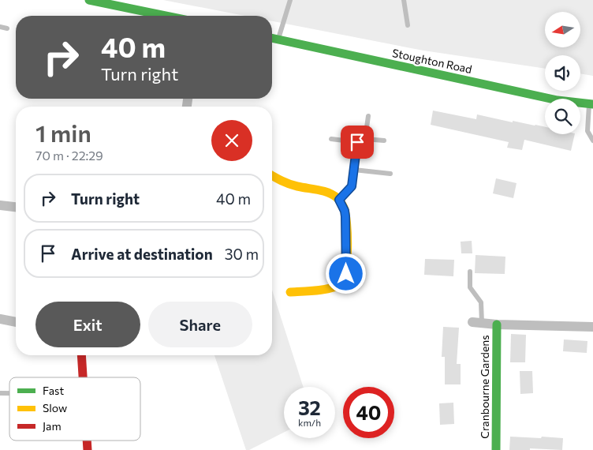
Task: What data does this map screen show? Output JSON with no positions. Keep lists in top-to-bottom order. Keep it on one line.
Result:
{"streets":{"street":["Stoughton Road","Cranbourne Gardens"]},"legend":["Fast","Slow","Jam"],"north":"left","page":{"turn":["40 m","Turn right"],"heading":["1 min","70 m · 22:29"],"list":[{"name":"Turn right","value":"40 m"},{"name":"Arrive at destination","value":"30 m"}],"buttons":["Exit","Share"],"speed":"32 km/h","limit":"40"}}
